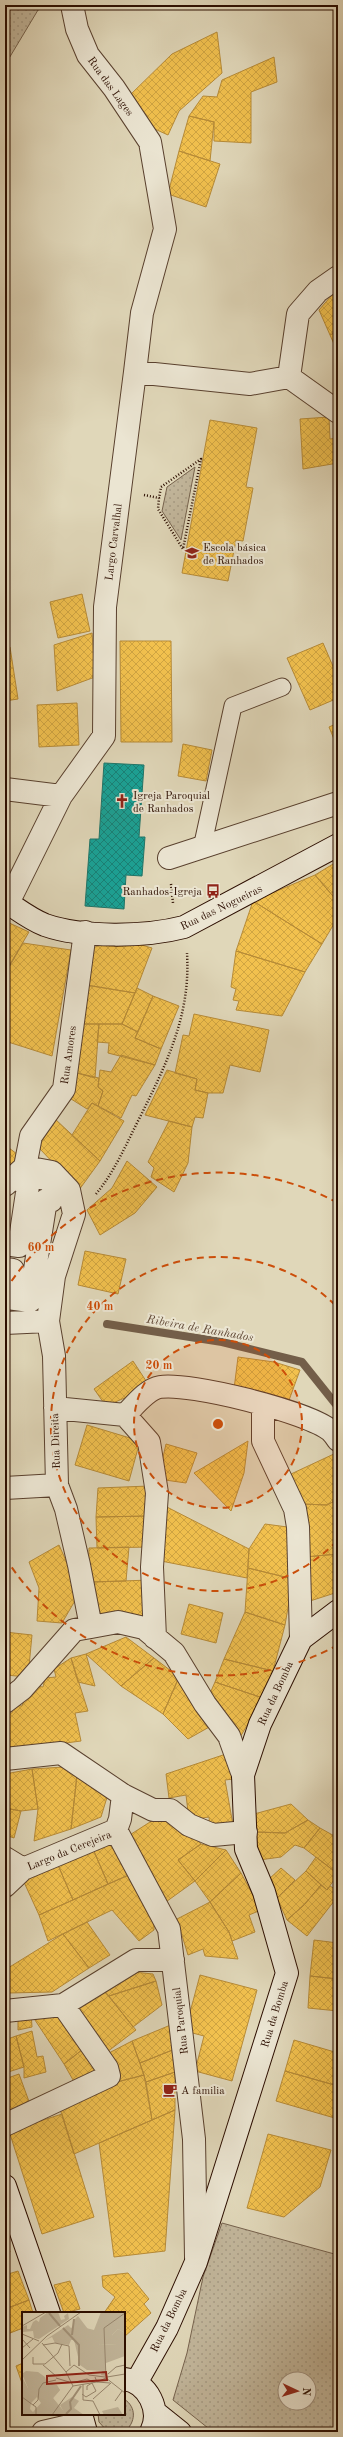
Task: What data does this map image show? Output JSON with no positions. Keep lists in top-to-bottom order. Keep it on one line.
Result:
{"streets":{"street":["Rua das Lages","Largo Carvalhal","Rua das Nogueiras","Rua Amores","Rua Direita","Rua da Bomba","Largo da Cerejeira","Rua Paroquial"]},"crossings":[["Rua das Lages","Largo Carvalhal"],["Largo Carvalhal","Rua das Nogueiras"],["Rua das Nogueiras","Rua Amores"],["Rua Amores","Rua Direita"],["Rua da Bomba","Rua Paroquial"],["Largo da Cerejeira","Rua Paroquial"]],"water":["Ribeira de Ranhados"],"places":{"school or university":["Escola básica de Ranhados"],"church":["Igreja Paroquial de Ranhados"],"bus stop":["Ranhados-Igreja"],"cafe":["A familia"]},"north":"right","rings":["60 m","40 m","20 m"]}
